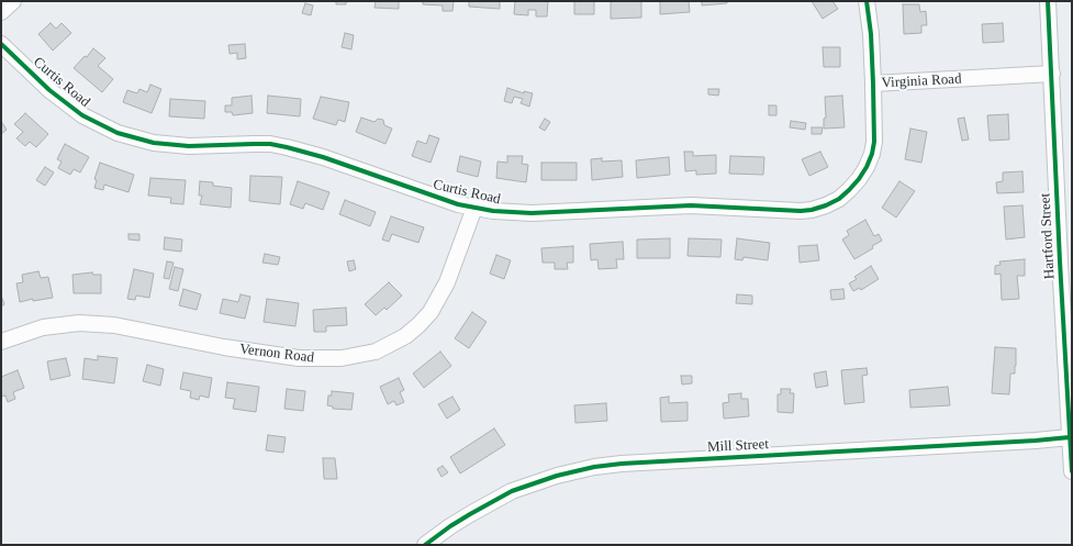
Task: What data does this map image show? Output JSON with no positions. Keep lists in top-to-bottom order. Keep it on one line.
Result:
{"streets":{"street":["Virginia Road","Curtis Road","Hartford Street","Vernon Road","Mill Street"]},"crossings":[["Virginia Road","Curtis Road"],["Virginia Road","Hartford Street"],["Curtis Road","Vernon Road"],["Hartford Street","Mill Street"]]}
